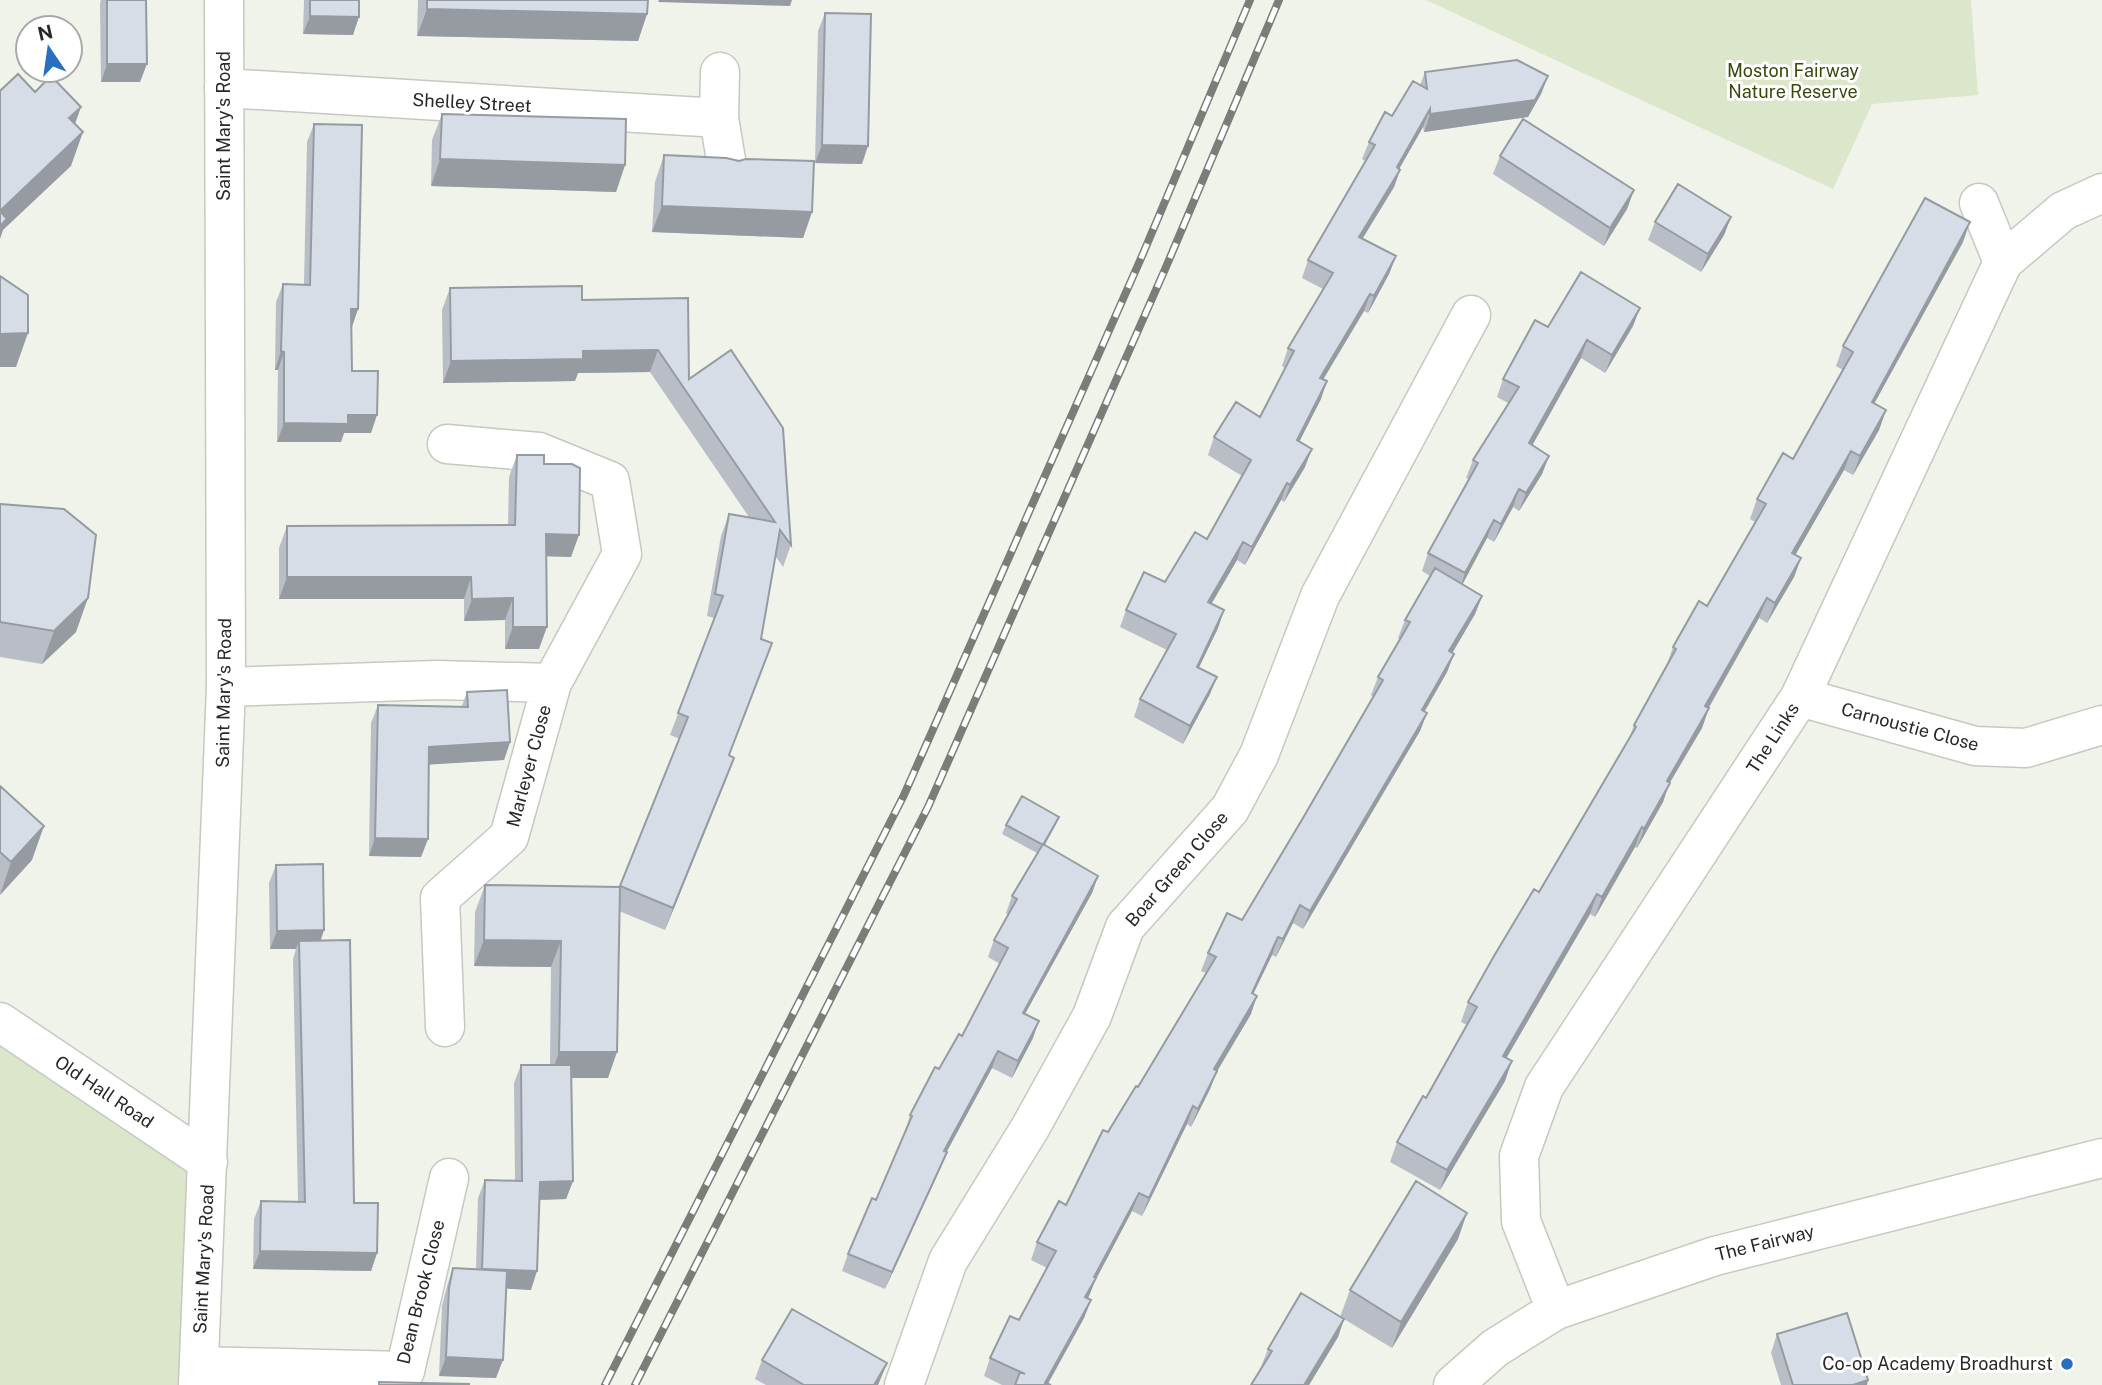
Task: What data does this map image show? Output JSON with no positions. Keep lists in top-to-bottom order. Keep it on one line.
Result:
{"streets":{"street":["Shelley Street","Saint Mary's Road","Carnoustie Close","The Links","Marleyer Close","Boar Green Close","Old Hall Road","The Fairway","Dean Brook Close"]},"crossings":[["Shelley Street","Saint Mary's Road"],["Saint Mary's Road","Marleyer Close"],["Saint Mary's Road","Old Hall Road"],["Saint Mary's Road","Dean Brook Close"],["Carnoustie Close","The Links"],["The Links","The Fairway"]],"parks":["Moston Fairway Nature Reserve"],"places":["Co-op Academy Broadhurst"],"north":"top"}
